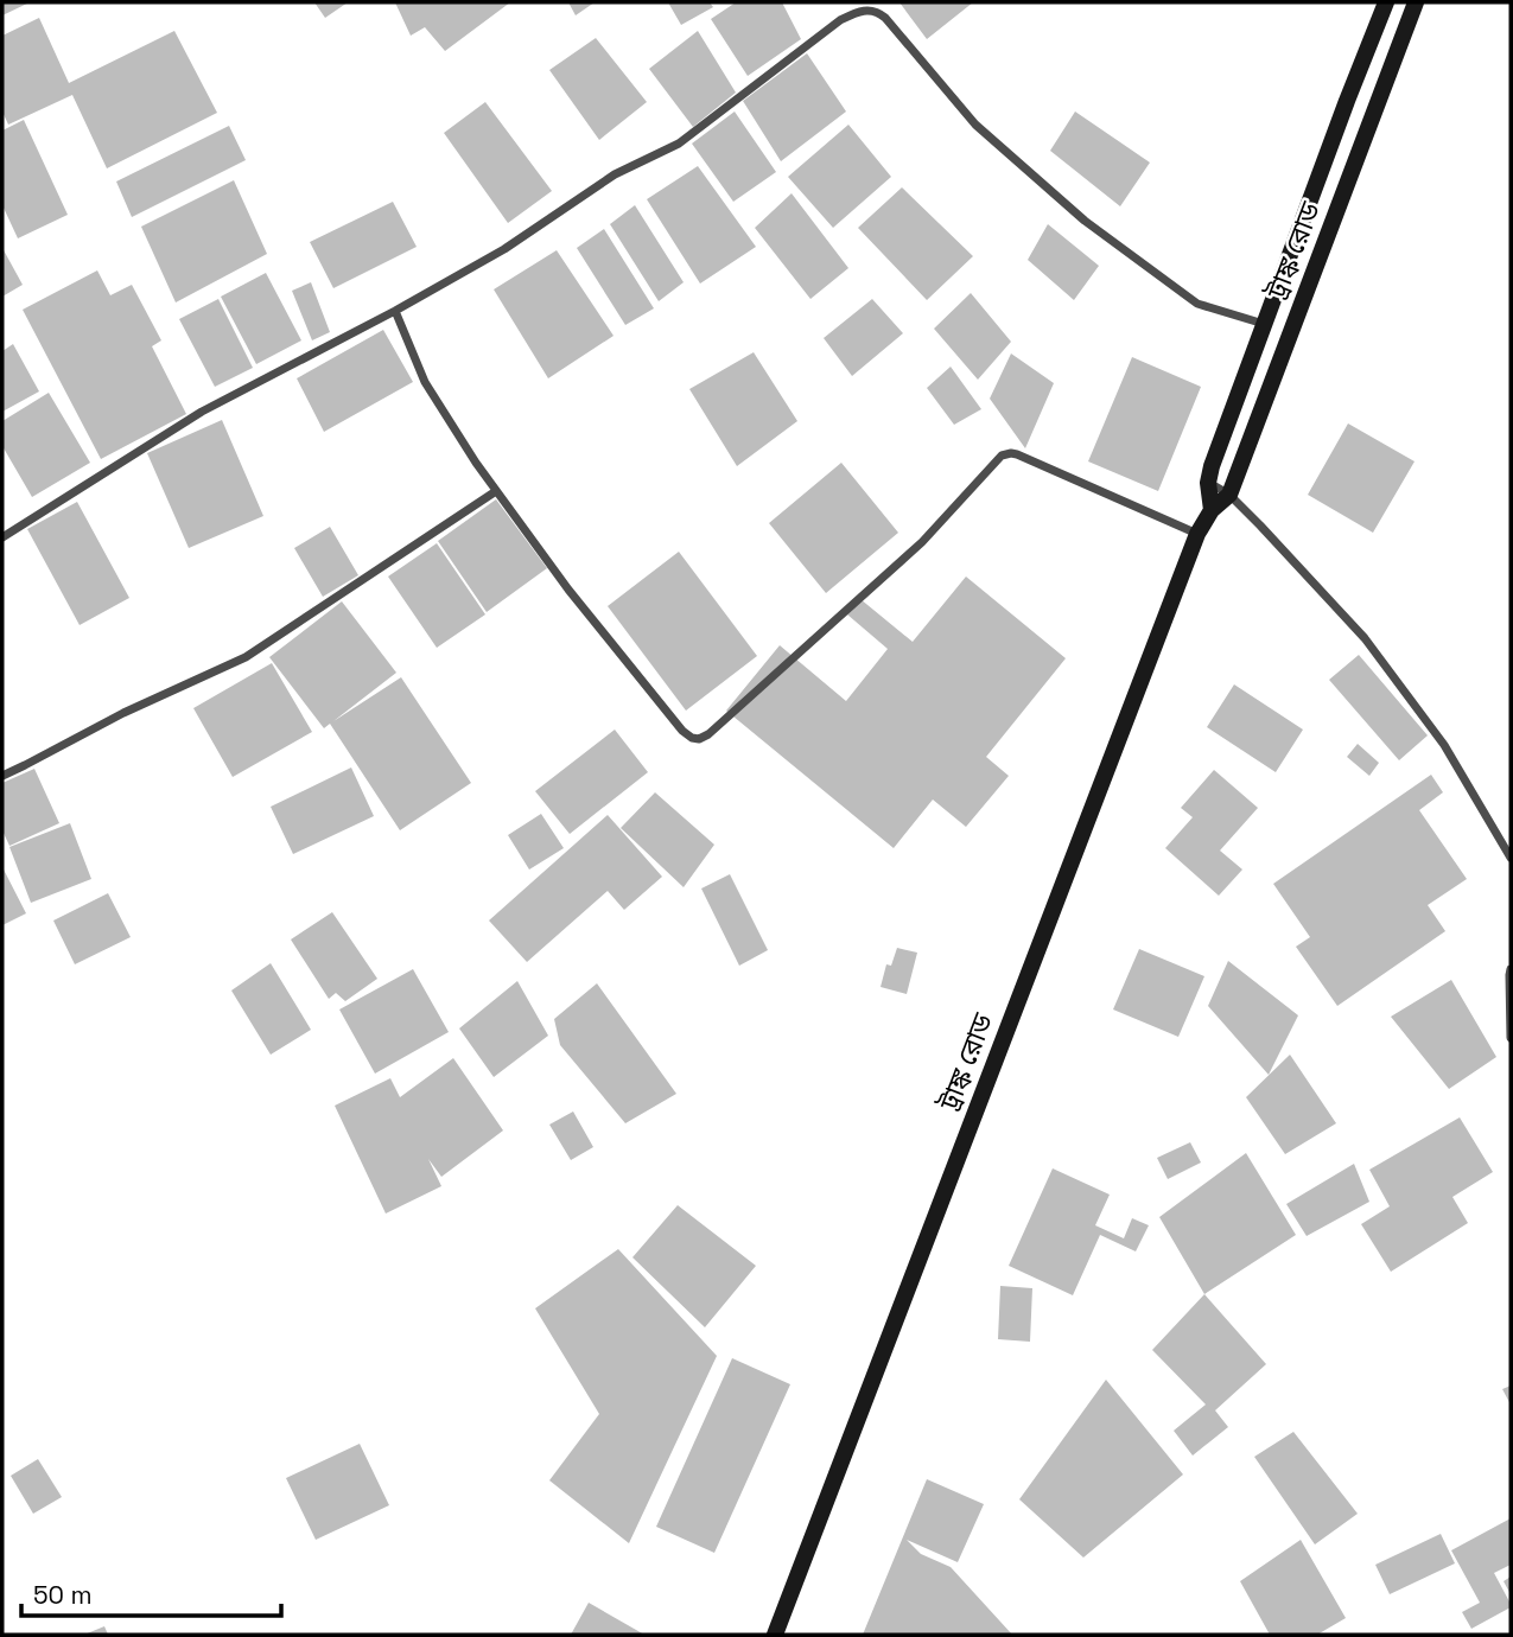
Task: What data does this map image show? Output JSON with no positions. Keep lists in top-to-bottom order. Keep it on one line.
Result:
{"streets":{"main road":["ট্রাঙ্ক রোড"]},"scale_bar":"50 m"}
